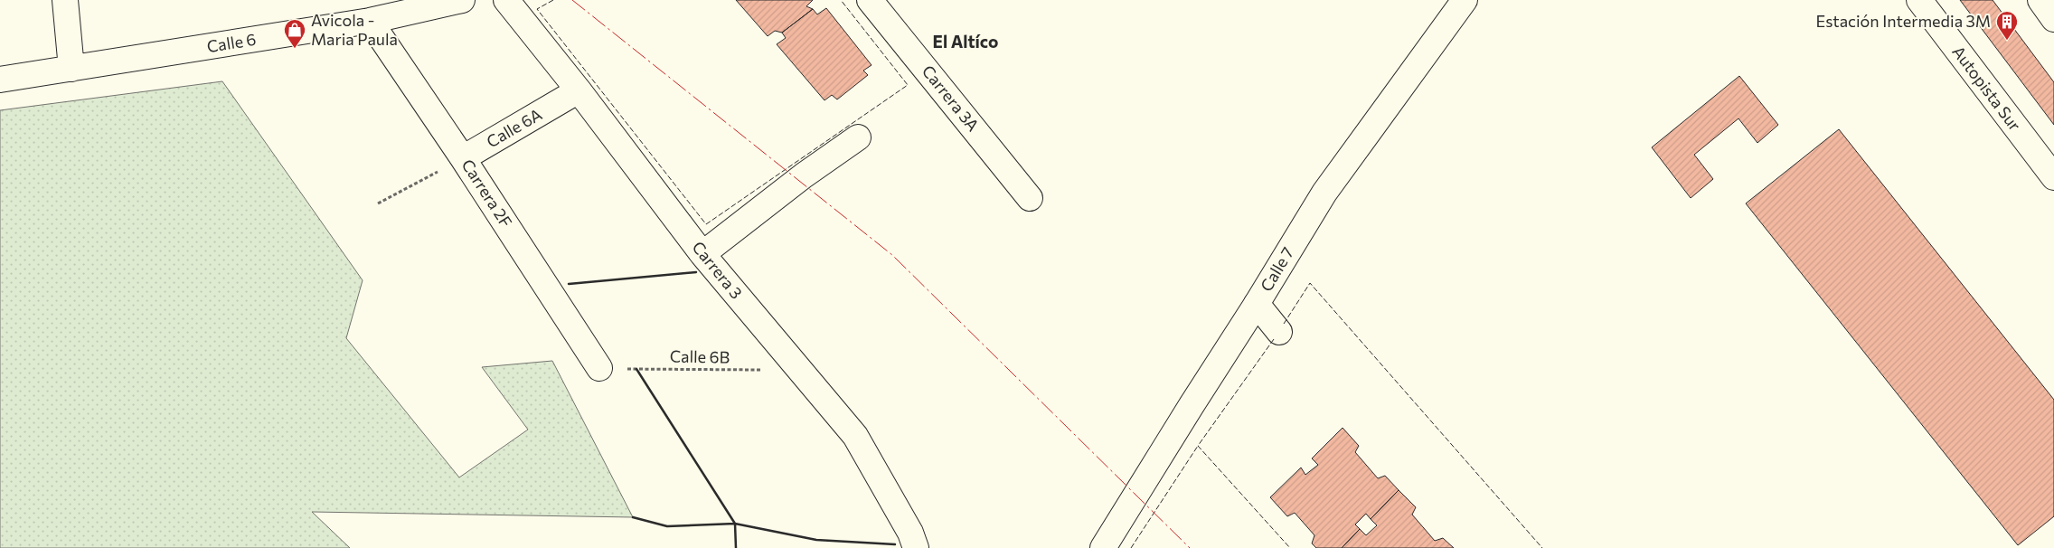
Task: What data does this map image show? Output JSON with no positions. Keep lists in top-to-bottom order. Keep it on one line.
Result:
{"streets":{"main road":["Calle 6","Autopista Sur","Carrera 3A","Calle 6A","Carrera 2F","Calle 7","Carrera 3"],"path":["Calle 6B"]},"crossings":[["Calle 6","Carrera 2F"],["Calle 6A","Carrera 2F"],["Calle 6A","Carrera 3"],["Carrera 2F","Calle 6B"],["Carrera 3","Calle 6B"]],"districts":["El Altíco"],"places":{"building":["Estación Intermedia 3M"],"shop":["Avicola - Maria Paula"]}}
